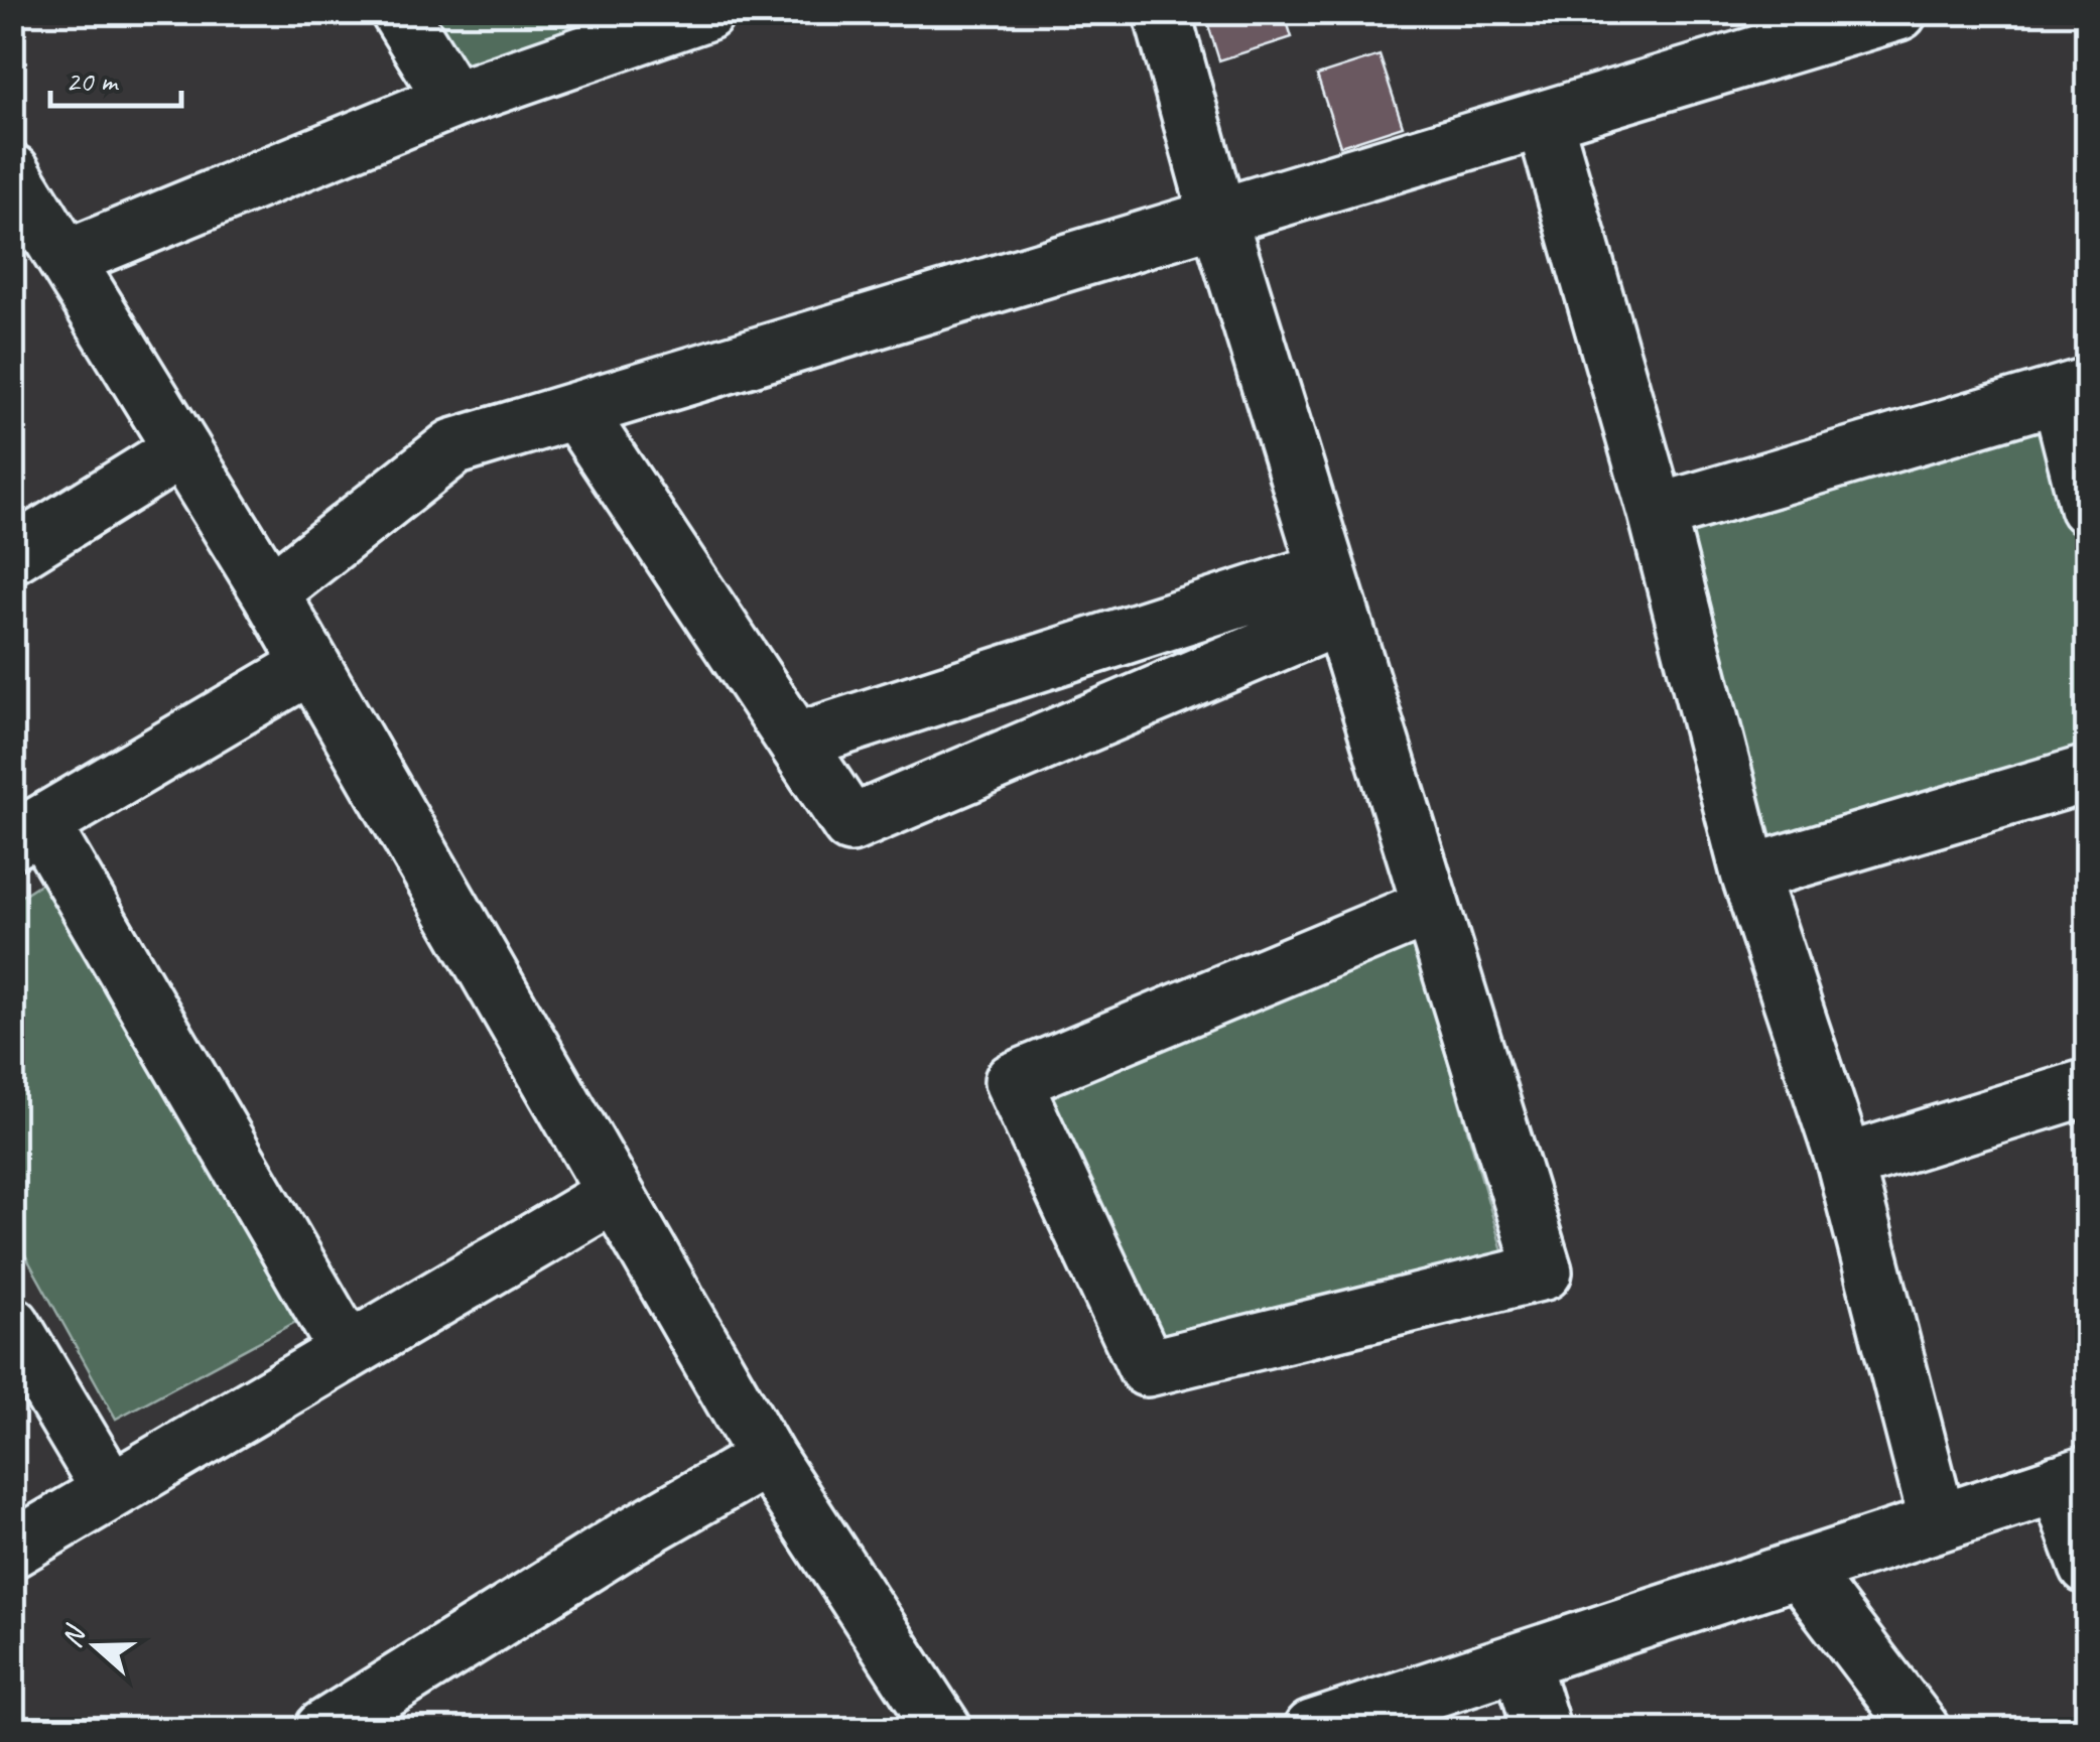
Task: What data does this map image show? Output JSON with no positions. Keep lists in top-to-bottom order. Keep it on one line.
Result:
{"scale_bar":"20 m","north":"left"}
